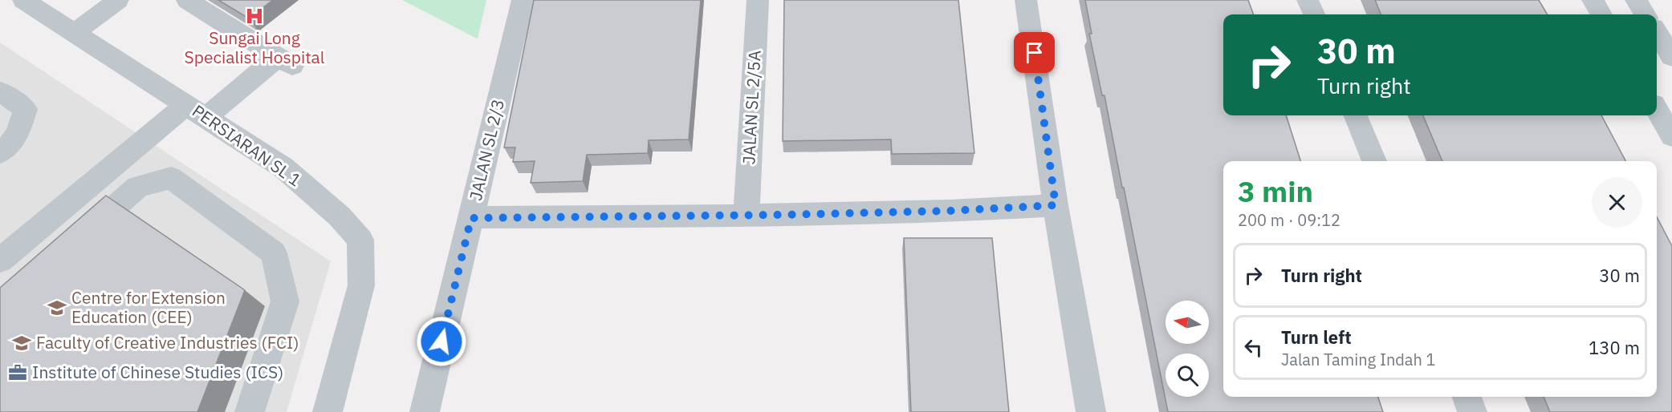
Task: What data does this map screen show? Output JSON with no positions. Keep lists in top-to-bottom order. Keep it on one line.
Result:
{"streets":{"street":["JALAN SL 2/5A","PERSIARAN SL 1","JALAN SL 2/3"]},"places":{"hospital":["Sungai Long Specialist Hospital"],"school or university":["Centre for Extension Education (CEE)","Faculty of Creative Industries (FCI)"],"office":["Institute of Chinese Studies (ICS)"]},"north":"left","page":{"turn":["30 m","Turn right"],"heading":["3 min","200 m · 09:12"],"list":[{"name":"Turn right","value":"30 m"},{"name":"Turn left","note":"Jalan Taming Indah 1","value":"130 m"}]}}
